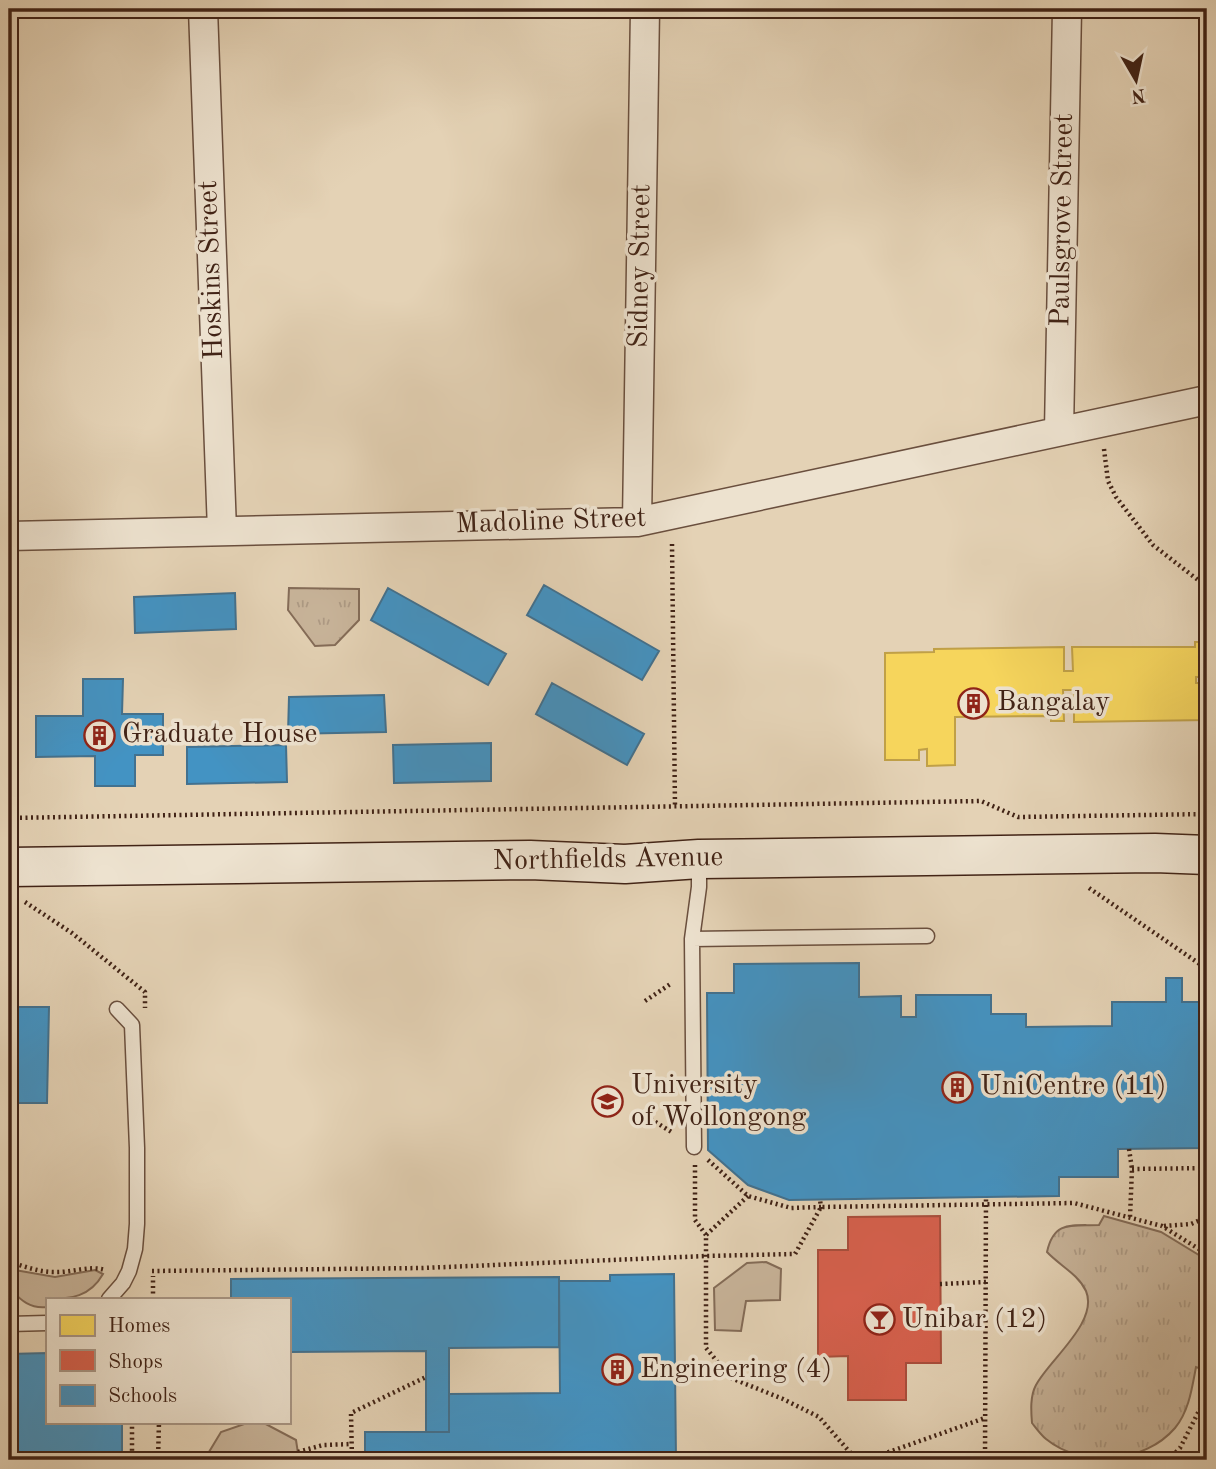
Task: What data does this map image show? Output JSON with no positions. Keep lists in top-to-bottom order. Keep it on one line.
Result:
{"streets":{"main road":["Northfields Avenue"],"street":["Paulsgrove Street","Sidney Street","Hoskins Street","Madoline Street"]},"crossings":[["Paulsgrove Street","Madoline Street"],["Sidney Street","Madoline Street"],["Hoskins Street","Madoline Street"]],"places":{"building":["Bangalay","Graduate House","UniCentre (11)","Engineering (4)"],"school or university":["University of Wollongong"],"bar":["Unibar (12)"]},"legend":["Homes","Shops","Schools"],"north":"bottom"}
